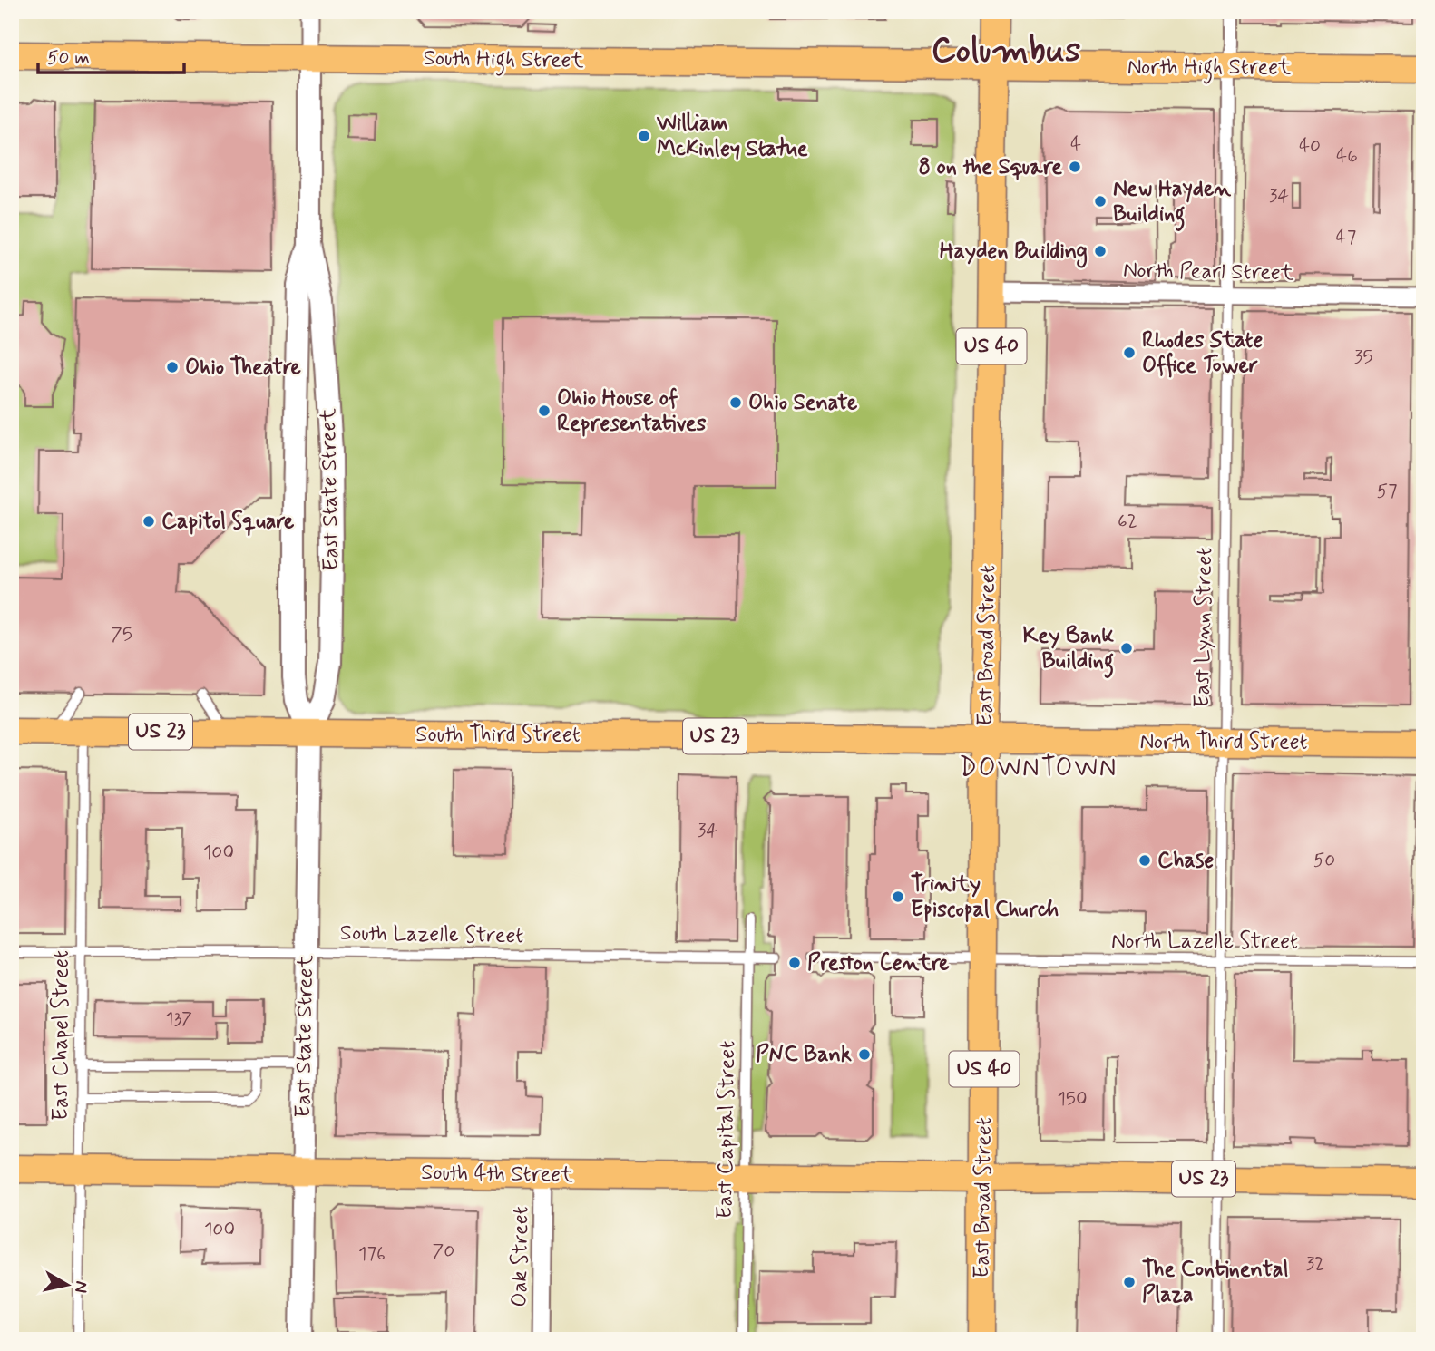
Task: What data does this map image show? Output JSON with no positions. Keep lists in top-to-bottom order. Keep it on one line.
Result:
{"streets":{"main road":["South High Street","North High Street","US 40","East Broad Street","US 23","South Third Street","North Third Street","South 4th Street"],"street":["North Pearl Street","East State Street","East Lynn Street","Oak Street"],"lane":["South Lazelle Street","North Lazelle Street","East Chapel Street","East Capital Street"]},"crossings":[["South High Street","North High Street"],["South High Street","US 40"],["South High Street","East State Street"],["South High Street","East Broad Street"],["North High Street","US 40"],["North High Street","East Lynn Street"],["North High Street","East Broad Street"],["North Pearl Street","East Lynn Street"],["North Pearl Street","East Broad Street"],["US 40","East Broad Street"],["East State Street","South Third Street"],["East State Street","South Lazelle Street"],["East State Street","South 4th Street"],["East Lynn Street","US 23"],["East Lynn Street","North Third Street"],["East Lynn Street","North Lazelle Street"],["East Broad Street","US 23"],["East Broad Street","South Third Street"],["East Broad Street","North Third Street"],["East Broad Street","North Lazelle Street"],["East Broad Street","South 4th Street"],["US 23","South 4th Street"],["South Third Street","North Third Street"],["South Third Street","East Chapel Street"],["South Lazelle Street","East Chapel Street"],["South Lazelle Street","East Capital Street"],["East Chapel Street","South 4th Street"],["East Capital Street","South 4th Street"],["South 4th Street","Oak Street"]],"districts":["Columbus","DOWNTOWN"],"places":["William McKinley Statue","8 on the Square","New Hayden Building","Hayden Building","Rhodes State Office Tower","Ohio Theatre","Ohio Senate","Ohio House of Representatives","Capitol Square","Key Bank Building","Chase","Trinity Episcopal Church","Preston Centre","PNC Bank","The Continental Plaza"],"house_numbers":["4","40","46","34","47","35","57","62","75","34","100","50","137","150","100","70","176","32"],"scale_bar":"50 m","north":"right"}
